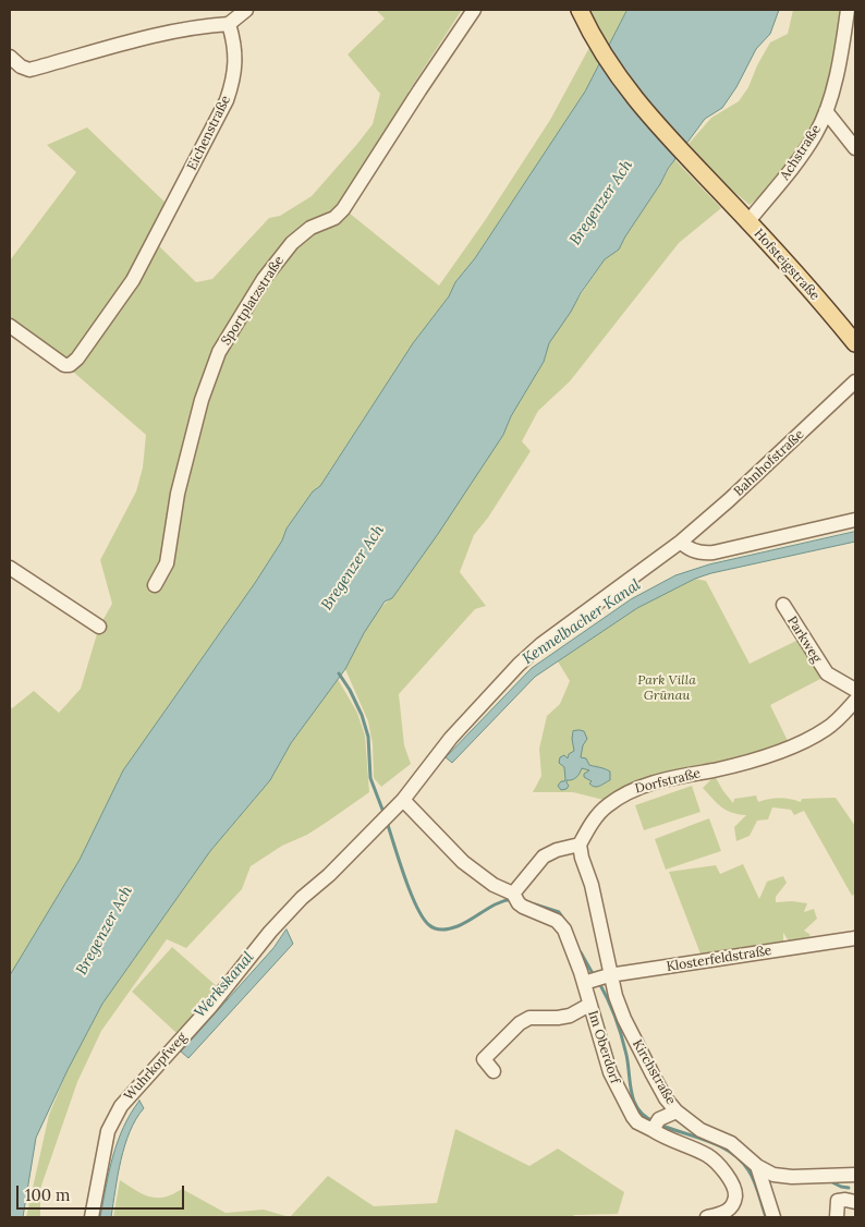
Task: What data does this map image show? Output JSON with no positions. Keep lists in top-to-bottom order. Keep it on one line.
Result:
{"streets":{"main road":["Hofsteigstraße"],"street":["Eichenstraße","Achstraße","Sportplatzstraße","Bahnhofstraße","Parkweg","Dorfstraße","Klosterfeldstraße","Im Oberdorf","Wuhrkopfweg","Kirchstraße"]},"crossings":[["Achstraße","Hofsteigstraße"],["Bahnhofstraße","Im Oberdorf"],["Bahnhofstraße","Wuhrkopfweg"],["Dorfstraße","Kirchstraße"],["Klosterfeldstraße","Im Oberdorf"],["Klosterfeldstraße","Kirchstraße"],["Im Oberdorf","Wuhrkopfweg"]],"water":["Bregenzer Ach","Kennelbacher Kanal","Werkskanal"],"parks":["Park Villa Grünau"],"scale_bar":"100 m"}
